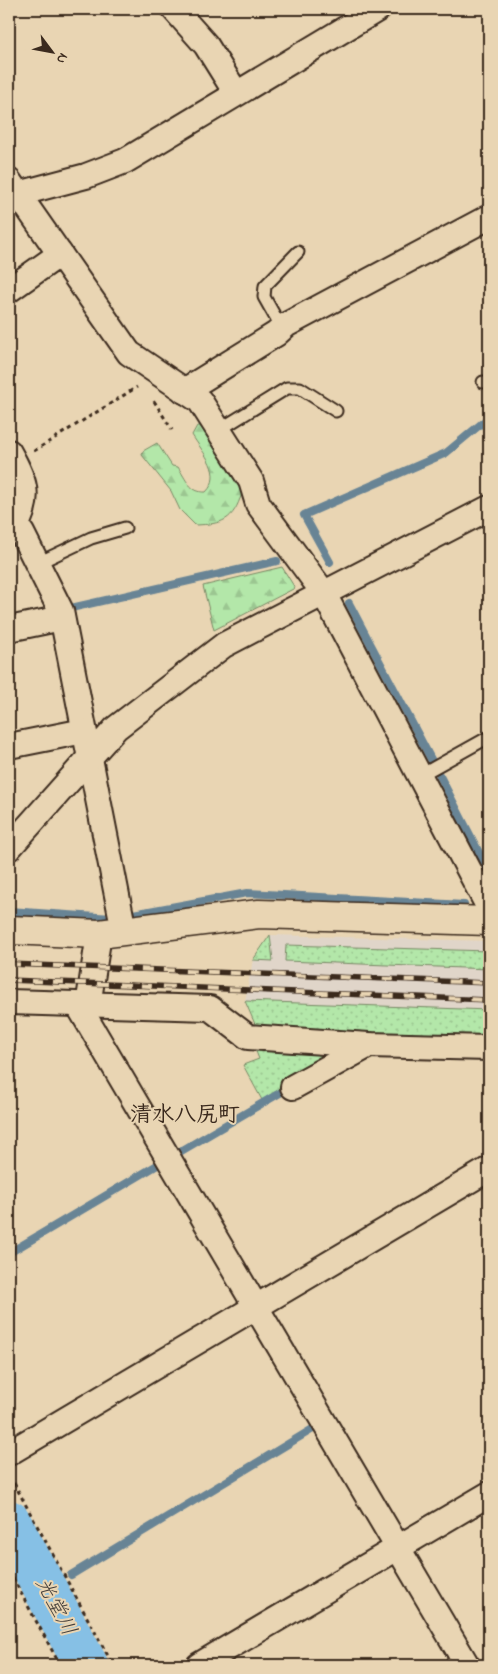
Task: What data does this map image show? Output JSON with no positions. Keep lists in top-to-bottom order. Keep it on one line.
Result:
{"districts":["清水八尻町"],"water":["光堂川"],"north":"bottom right"}
